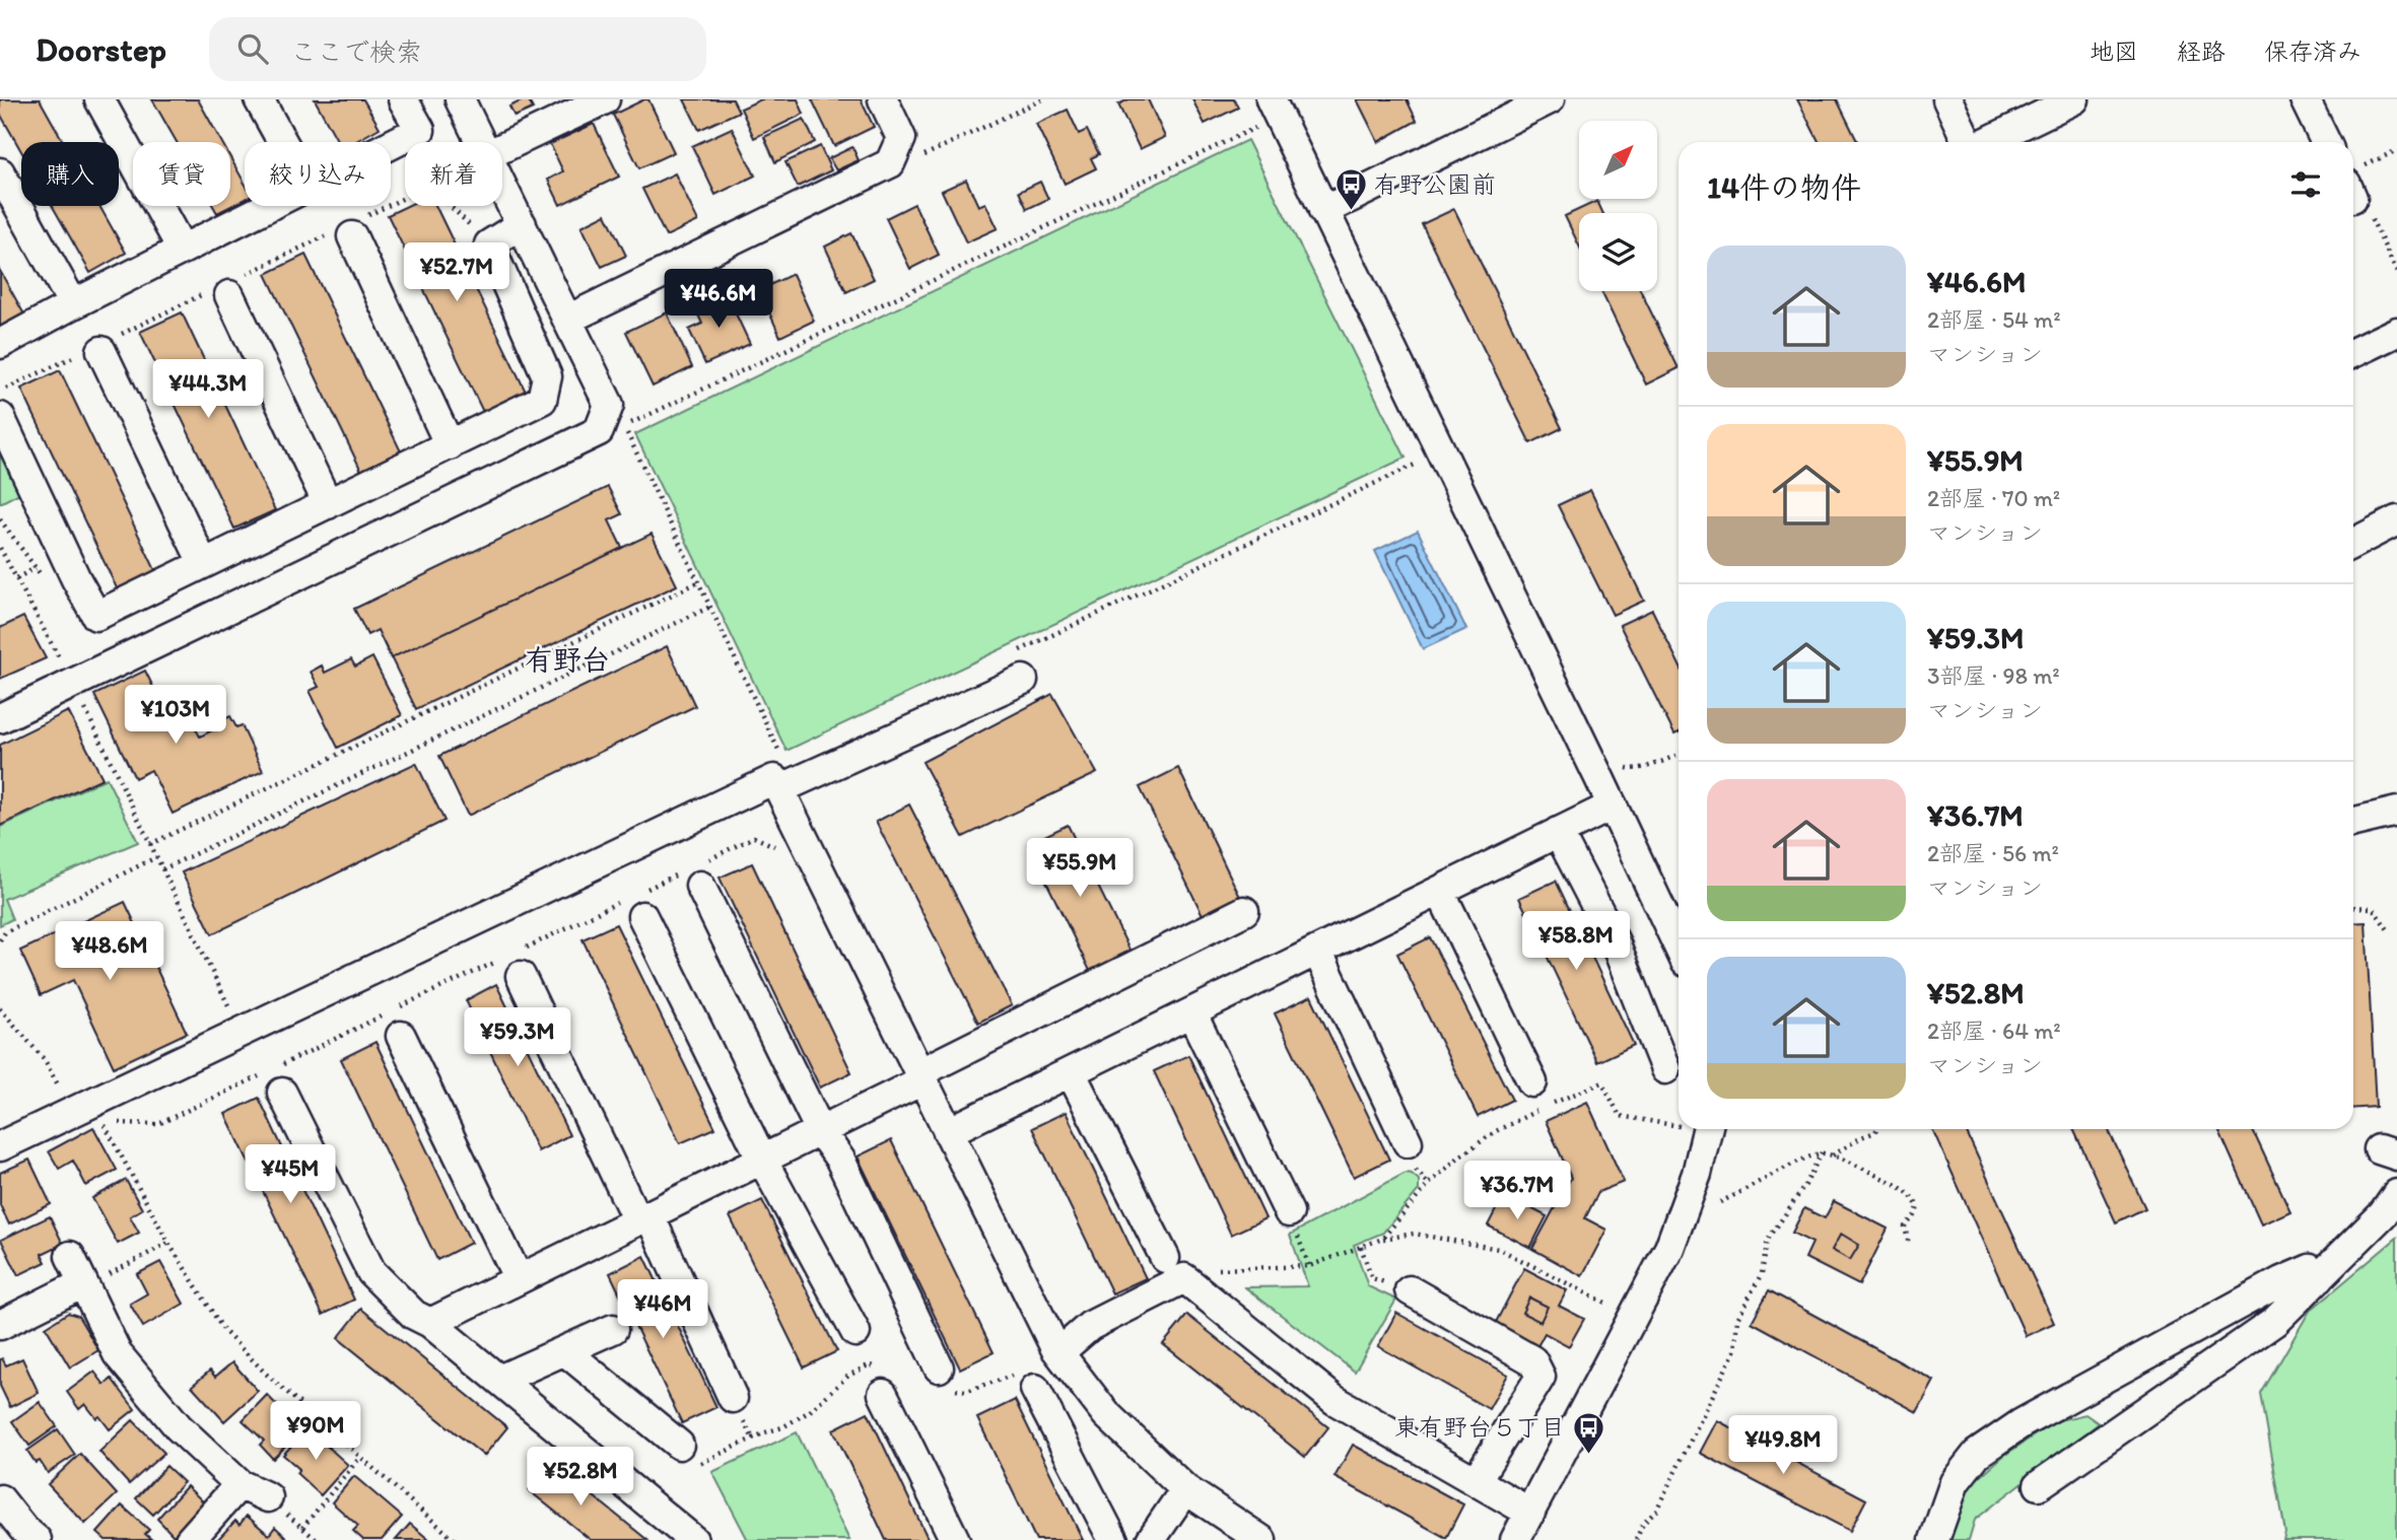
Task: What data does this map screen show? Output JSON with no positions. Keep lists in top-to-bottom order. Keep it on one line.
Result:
{"districts":["有野台"],"places":{"bus stop":["有野公園前","東有野台５丁目"]},"north":"top right","page":{"header":"Doorstep","search":"ここで検索","nav":["地図","経路","保存済み"],"chip":["購入","賃貸","絞り込み","新着"],"heading":"14件の物件","list":[{"name":"¥46.6M","note":"2部屋 · 54 m² · マンション"},{"name":"¥55.9M","note":"2部屋 · 70 m² · マンション"},{"name":"¥59.3M","note":"3部屋 · 98 m² · マンション"},{"name":"¥36.7M","note":"2部屋 · 56 m² · マンション"},{"name":"¥52.8M","note":"2部屋 · 64 m² · マンション"}],"price":["¥52.7M","¥46.6M","¥44.3M","¥103M","¥55.9M","¥58.8M","¥48.6M","¥59.3M","¥45M","¥36.7M","¥46M","¥90M","¥49.8M","¥52.8M"]}}
